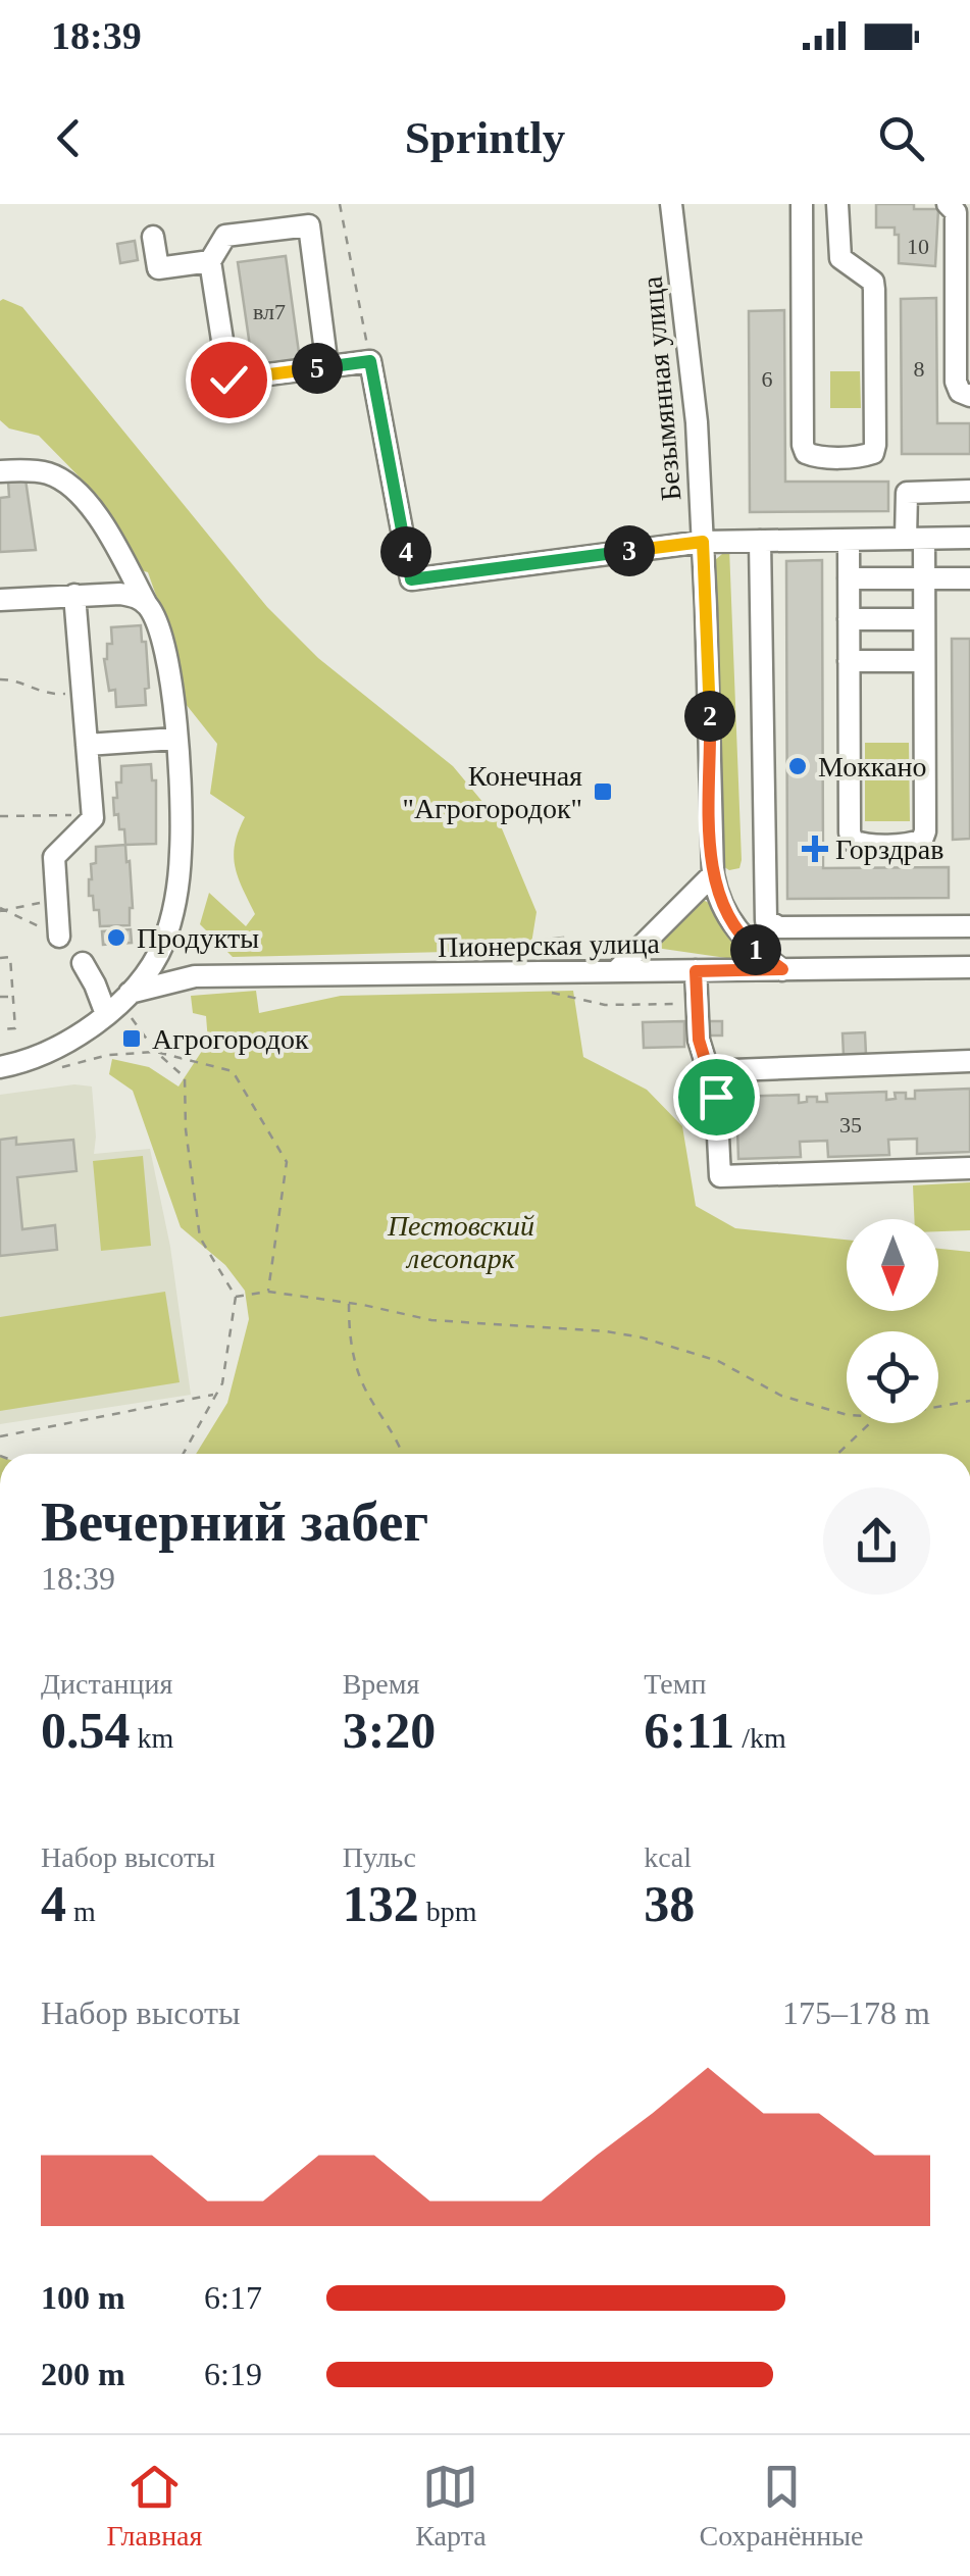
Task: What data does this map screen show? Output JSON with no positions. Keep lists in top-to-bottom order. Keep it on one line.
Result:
{"streets":{"street":["Безымянная улица","Пионерская улица"]},"crossings":[["Безымянная улица","Пионерская улица"]],"parks":["Пестовский лесопарк"],"places":{"other":["Моккано","Продукты"],"transit":["Конечная \"Агрогородок\"","Агрогородок"],"health":["Горздрав"]},"house_numbers":["10","вл7","8","6","35"],"north":"bottom","page":{"status":"18:39","header":"Sprintly","pins":["5","3","4","2","1"],"heading":["Вечерний забег","18:39"],"stats":[["Дистанция","0.54 km"],["Время","3:20"],["Темп","6:11 /km"],["Набор высоты","4 m"],["Пульс","132 bpm"],["kcal","38"]],"chart":["Набор высоты","175–178 m"],"list":[{"name":"100 m","note":"6:17"},{"name":"200 m","note":"6:19"}],"tabs":["Главная","Карта","Сохранённые"]}}
